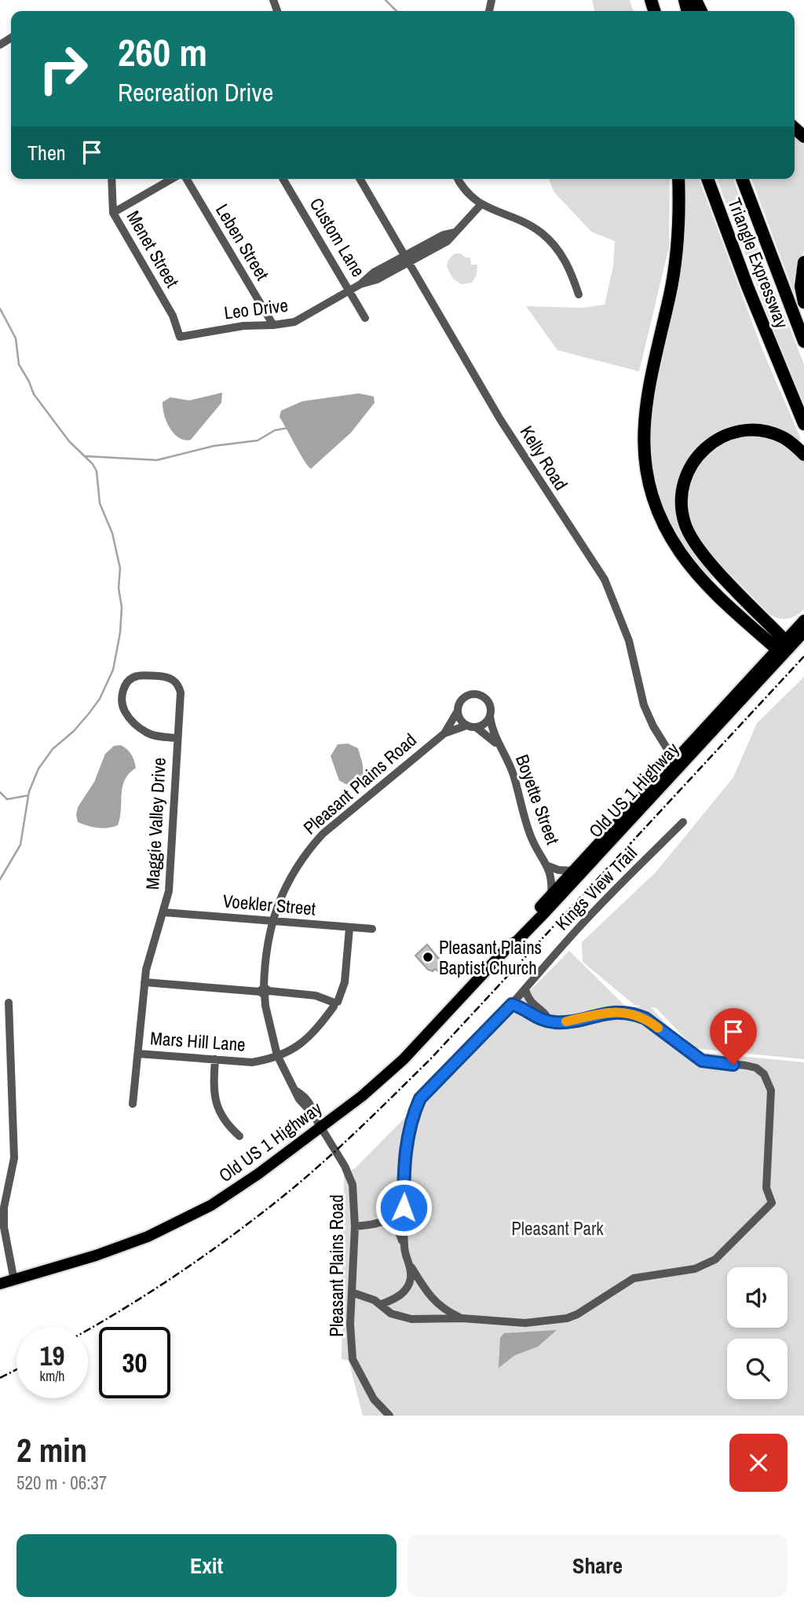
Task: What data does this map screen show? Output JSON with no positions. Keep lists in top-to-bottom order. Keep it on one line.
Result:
{"streets":{"highway":["Triangle Expressway"],"main road":["Old US 1 Highway"],"street":["Custom Lane","Leben Street","Menet Street","Leo Drive","Kelly Road","Pleasant Plains Road","Boyette Street","Maggie Valley Drive","Kings View Trail","Voekler Street","Mars Hill Lane"]},"crossings":[["Custom Lane","Leo Drive"],["Leben Street","Leo Drive"],["Menet Street","Leo Drive"],["Leo Drive","Kelly Road"],["Kelly Road","Old US 1 Highway"],["Pleasant Plains Road","Old US 1 Highway"],["Pleasant Plains Road","Boyette Street"],["Pleasant Plains Road","Kings View Trail"],["Pleasant Plains Road","Voekler Street"],["Pleasant Plains Road","Mars Hill Lane"],["Old US 1 Highway","Boyette Street"],["Maggie Valley Drive","Voekler Street"],["Maggie Valley Drive","Mars Hill Lane"],["Voekler Street","Mars Hill Lane"]],"parks":["Pleasant Park"],"places":["Pleasant Plains Baptist Church"],"page":{"turn":["260 m","Recreation Drive"],"then":"Then","speed":"19 km/h","limit":"30","heading":["2 min","520 m · 06:37"],"buttons":["Exit","Share"]}}
